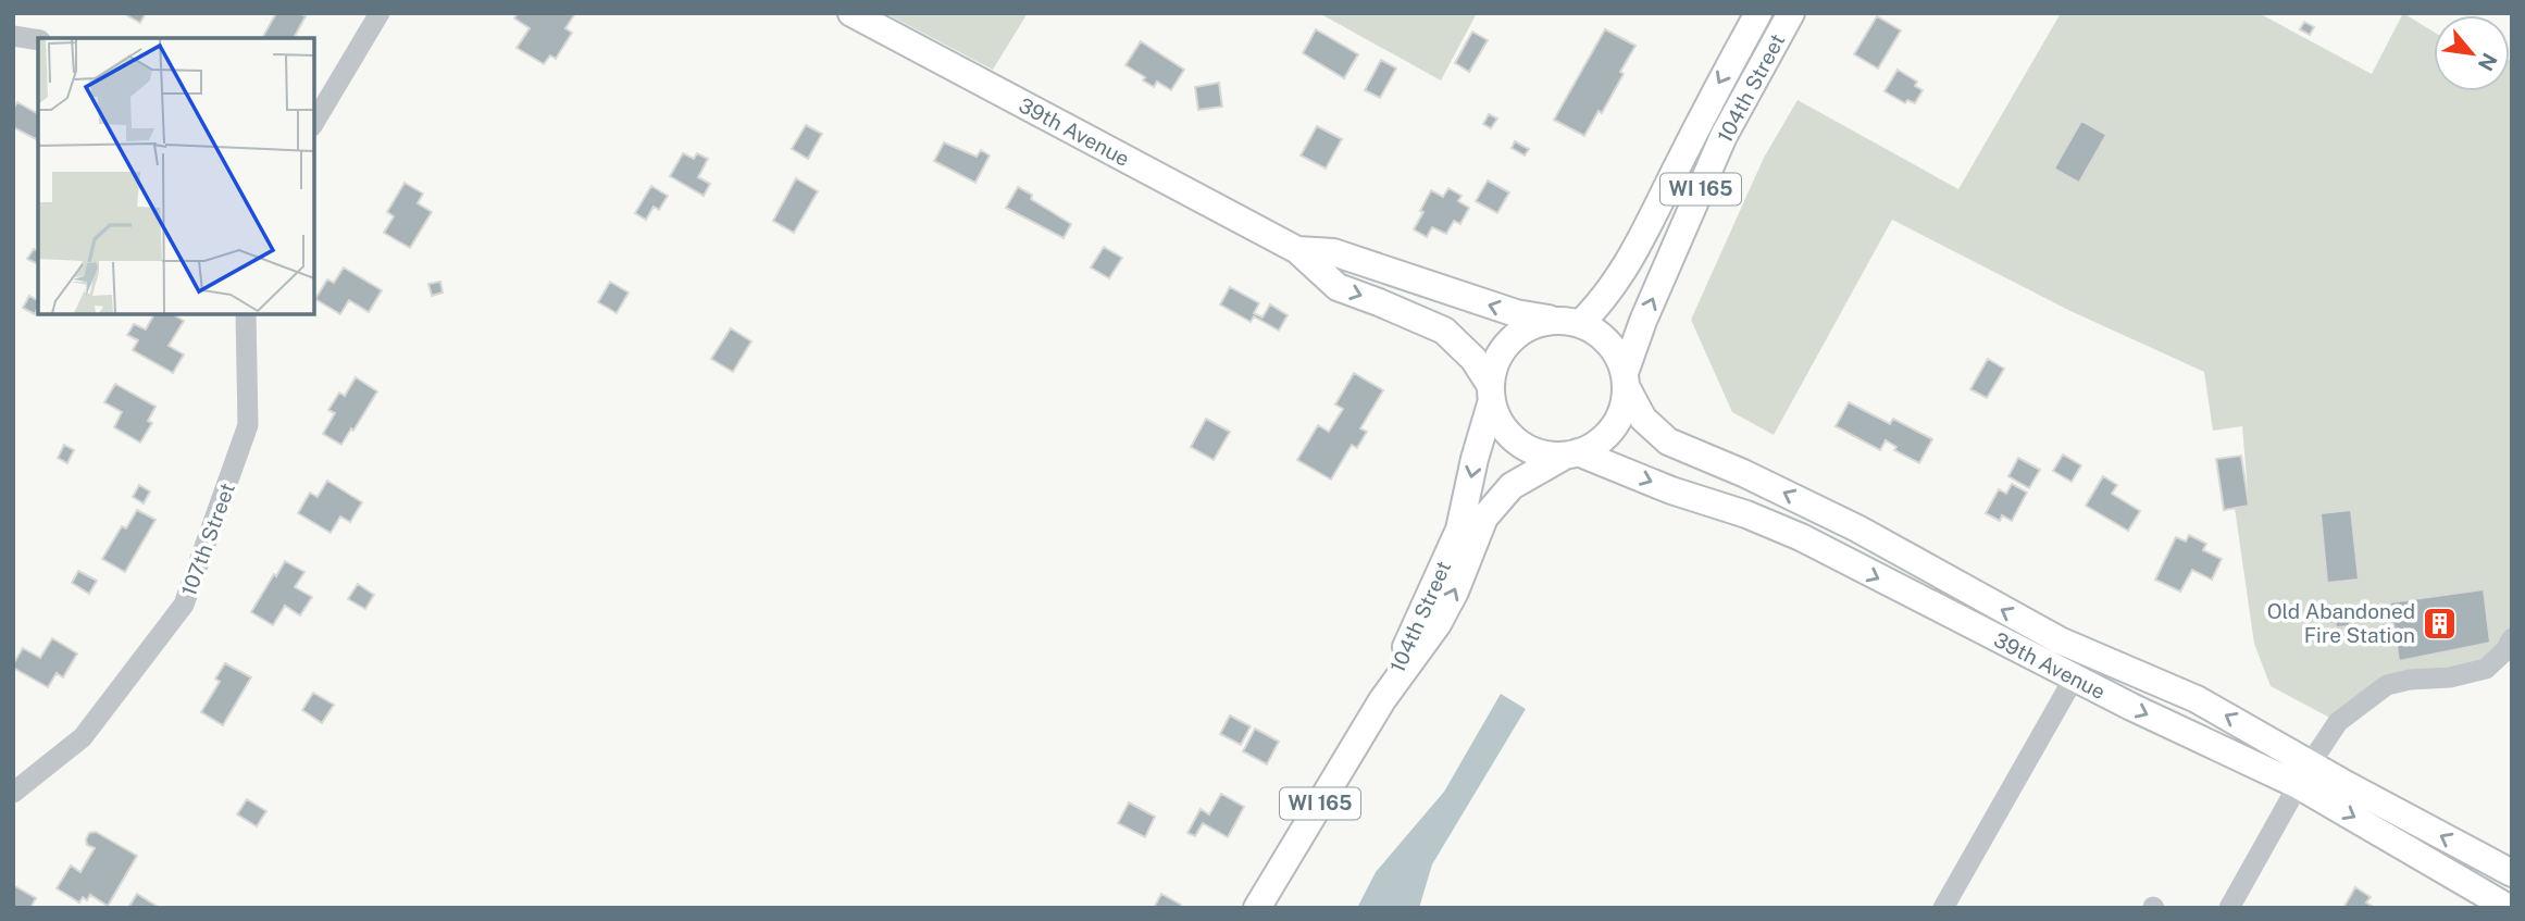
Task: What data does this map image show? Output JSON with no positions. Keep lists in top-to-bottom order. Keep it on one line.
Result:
{"streets":{"main road":["104th Street","39th Avenue","WI 165"],"street":["107th Street"]},"crossings":[["104th Street","39th Avenue"],["104th Street","WI 165"],["39th Avenue","WI 165"]],"places":{"building":["Old Abandoned Fire Station"]},"north":"bottom right"}
